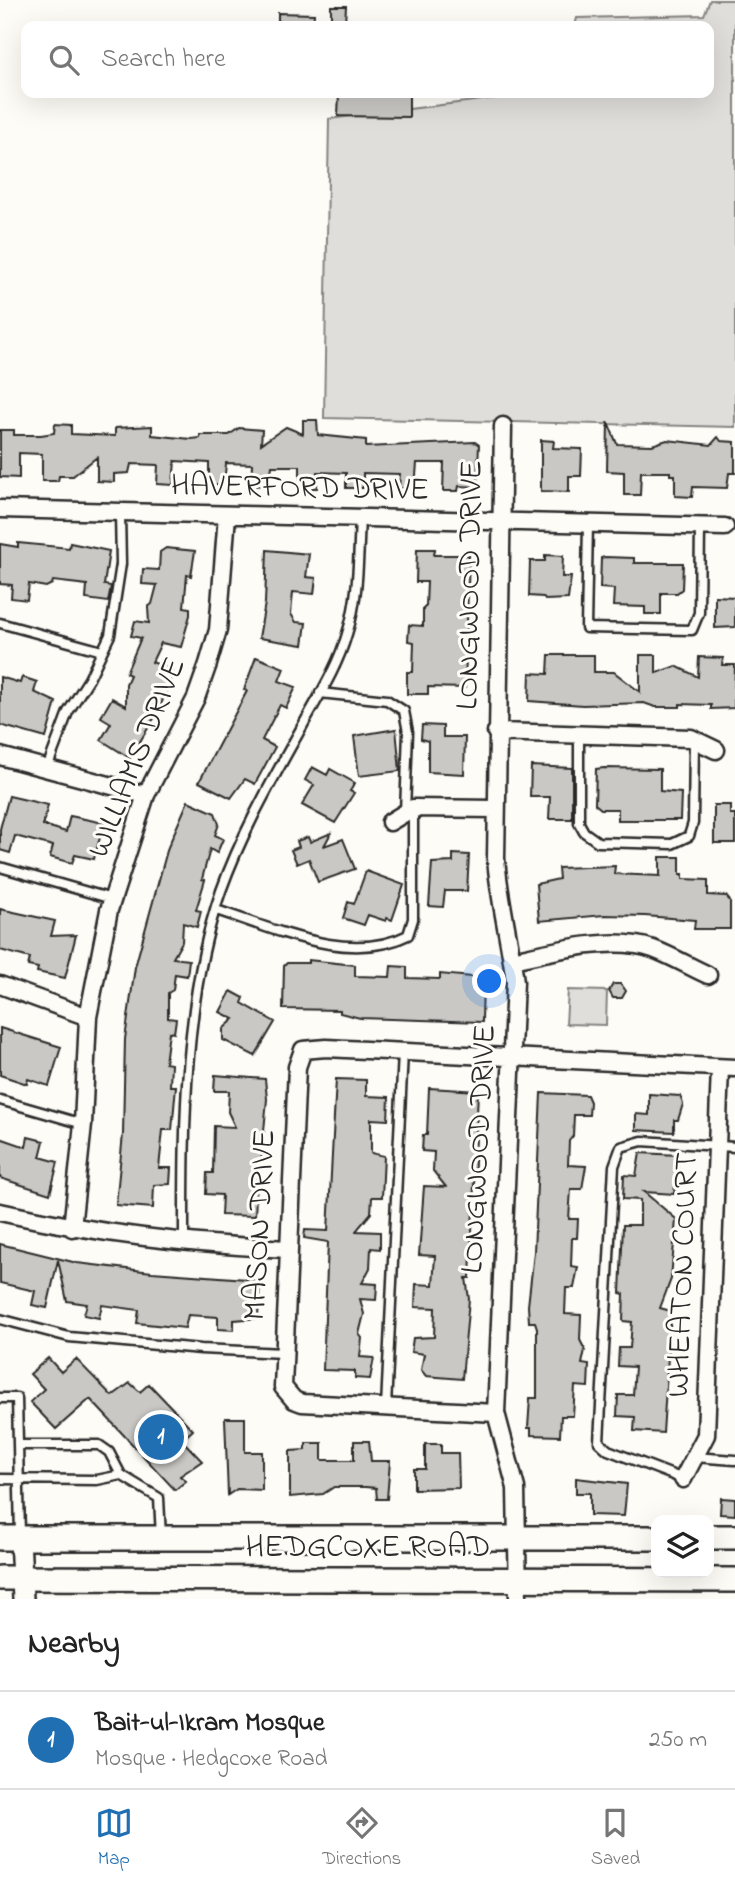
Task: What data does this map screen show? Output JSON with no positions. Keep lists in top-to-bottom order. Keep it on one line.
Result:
{"streets":{"main road":["HEDGCOXE ROAD"],"street":["HAVERFORD DRIVE","LONGWOOD DRIVE","WILLIAMS DRIVE","MASON DRIVE","WHEATON COURT"]},"crossings":[["HAVERFORD DRIVE","LONGWOOD DRIVE"],["HAVERFORD DRIVE","WILLIAMS DRIVE"],["LONGWOOD DRIVE","HEDGCOXE ROAD"]],"page":{"search":"Search here","pins":"1","heading":"Nearby","list":[{"mark":"1","name":"Bait-ul-Ikram Mosque","note":"Mosque · Hedgcoxe Road","value":"250 m"}],"nav":["Map","Directions","Saved"]}}
